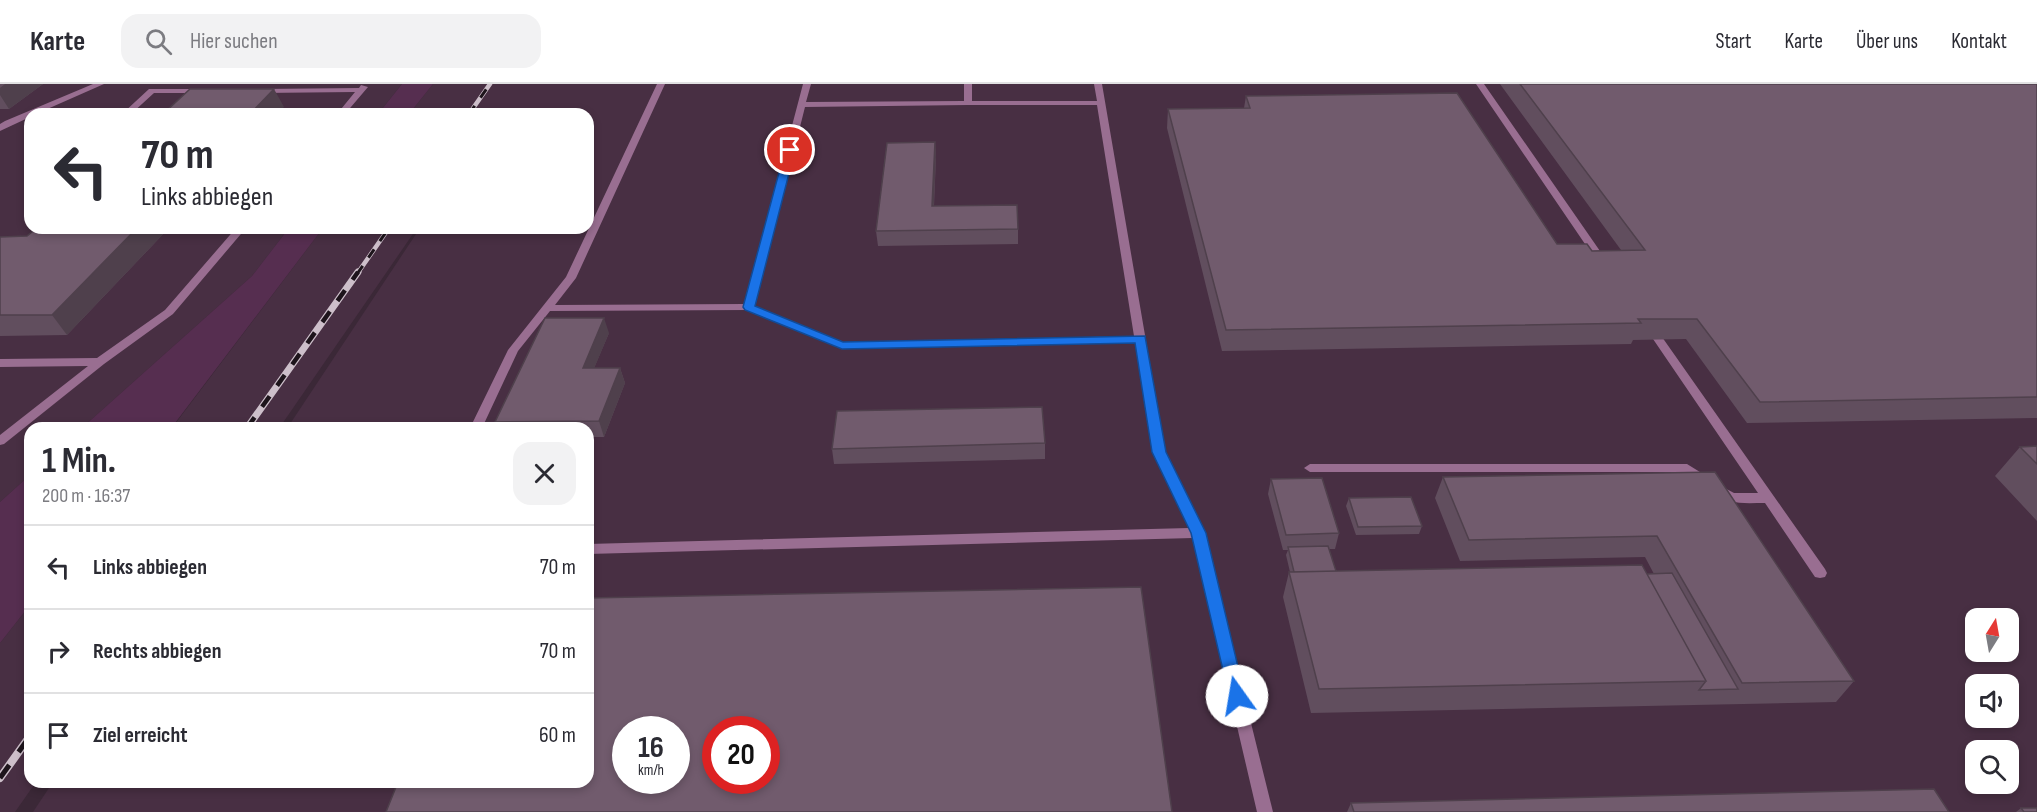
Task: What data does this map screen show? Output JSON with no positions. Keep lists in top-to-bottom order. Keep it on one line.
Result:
{"north":"top","page":{"header":"Karte","search":"Hier suchen","nav":["Start","Karte","Über uns","Kontakt"],"turn":["70 m","Links abbiegen"],"heading":["1 Min.","200 m · 16:37"],"list":[{"name":"Links abbiegen","value":"70 m"},{"name":"Rechts abbiegen","value":"70 m"},{"name":"Ziel erreicht","value":"60 m"}],"speed":"16 km/h","limit":"20"}}
